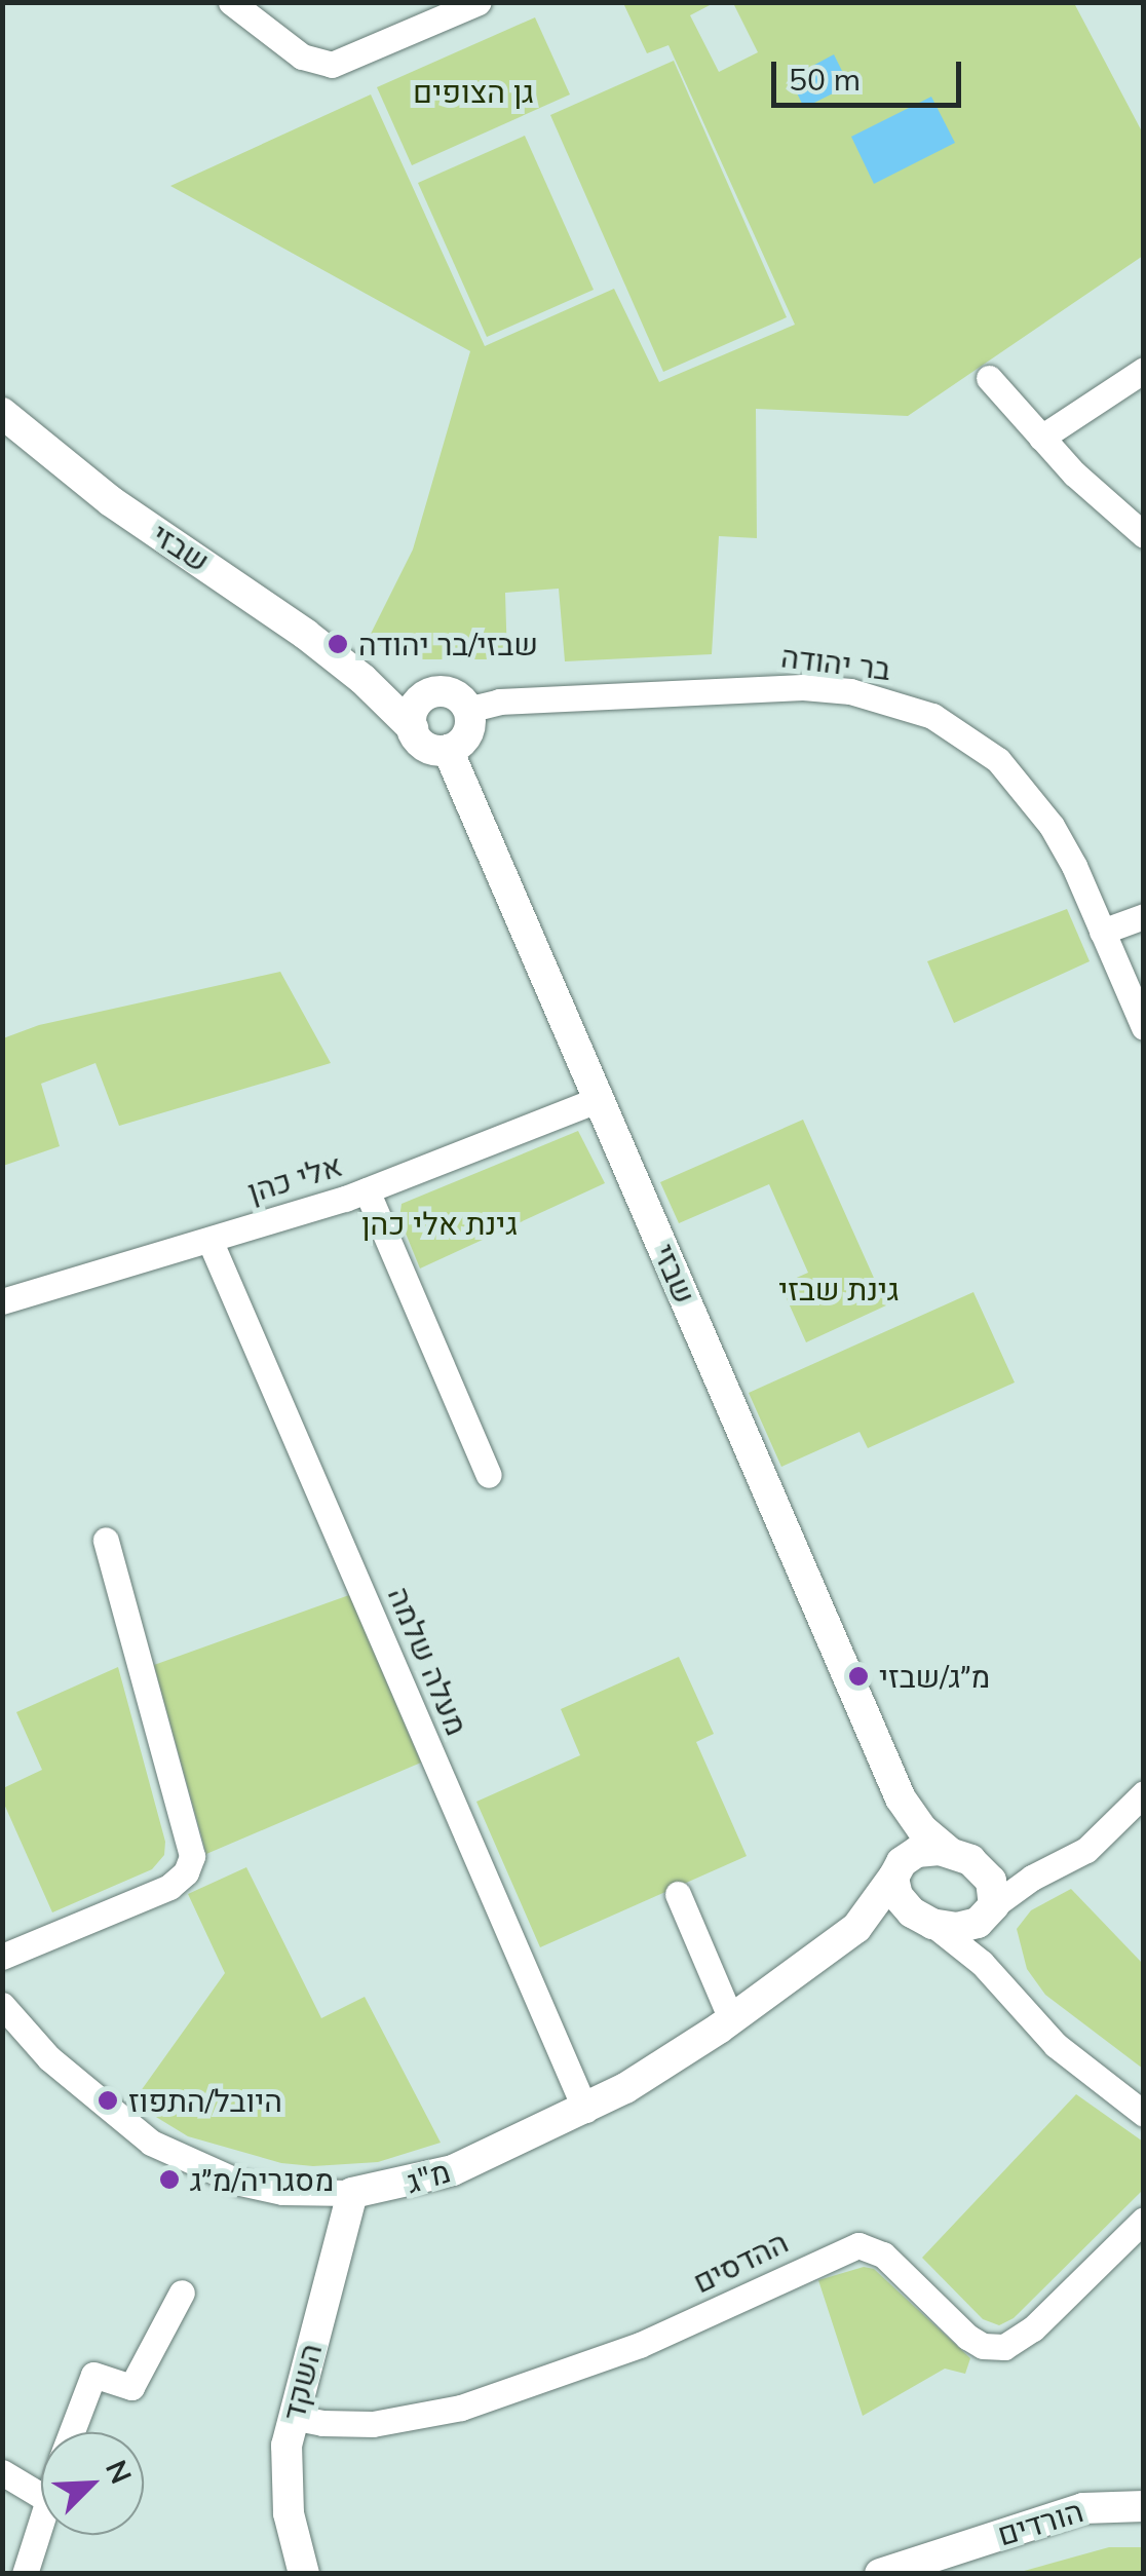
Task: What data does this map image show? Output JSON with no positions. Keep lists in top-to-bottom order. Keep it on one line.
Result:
{"streets":{"street":["שבזי","בר יהודה","אלי כהן","מעלה שלמה","מ\"ג","ההדסים","השקד","הורדים"]},"crossings":[["שבזי","בר יהודה"],["שבזי","אלי כהן"],["שבזי","מ\"ג"],["אלי כהן","מעלה שלמה"],["מעלה שלמה","מ\"ג"],["מ\"ג","השקד"],["ההדסים","השקד"]],"parks":["גן הצופים","גינת אלי כהן","גינת שבזי"],"places":["שבזי/בר יהודה","מ״ג/שבזי","היובל/התפוז","מסגריה/מ״ג"],"scale_bar":"50 m","north":"top right"}
